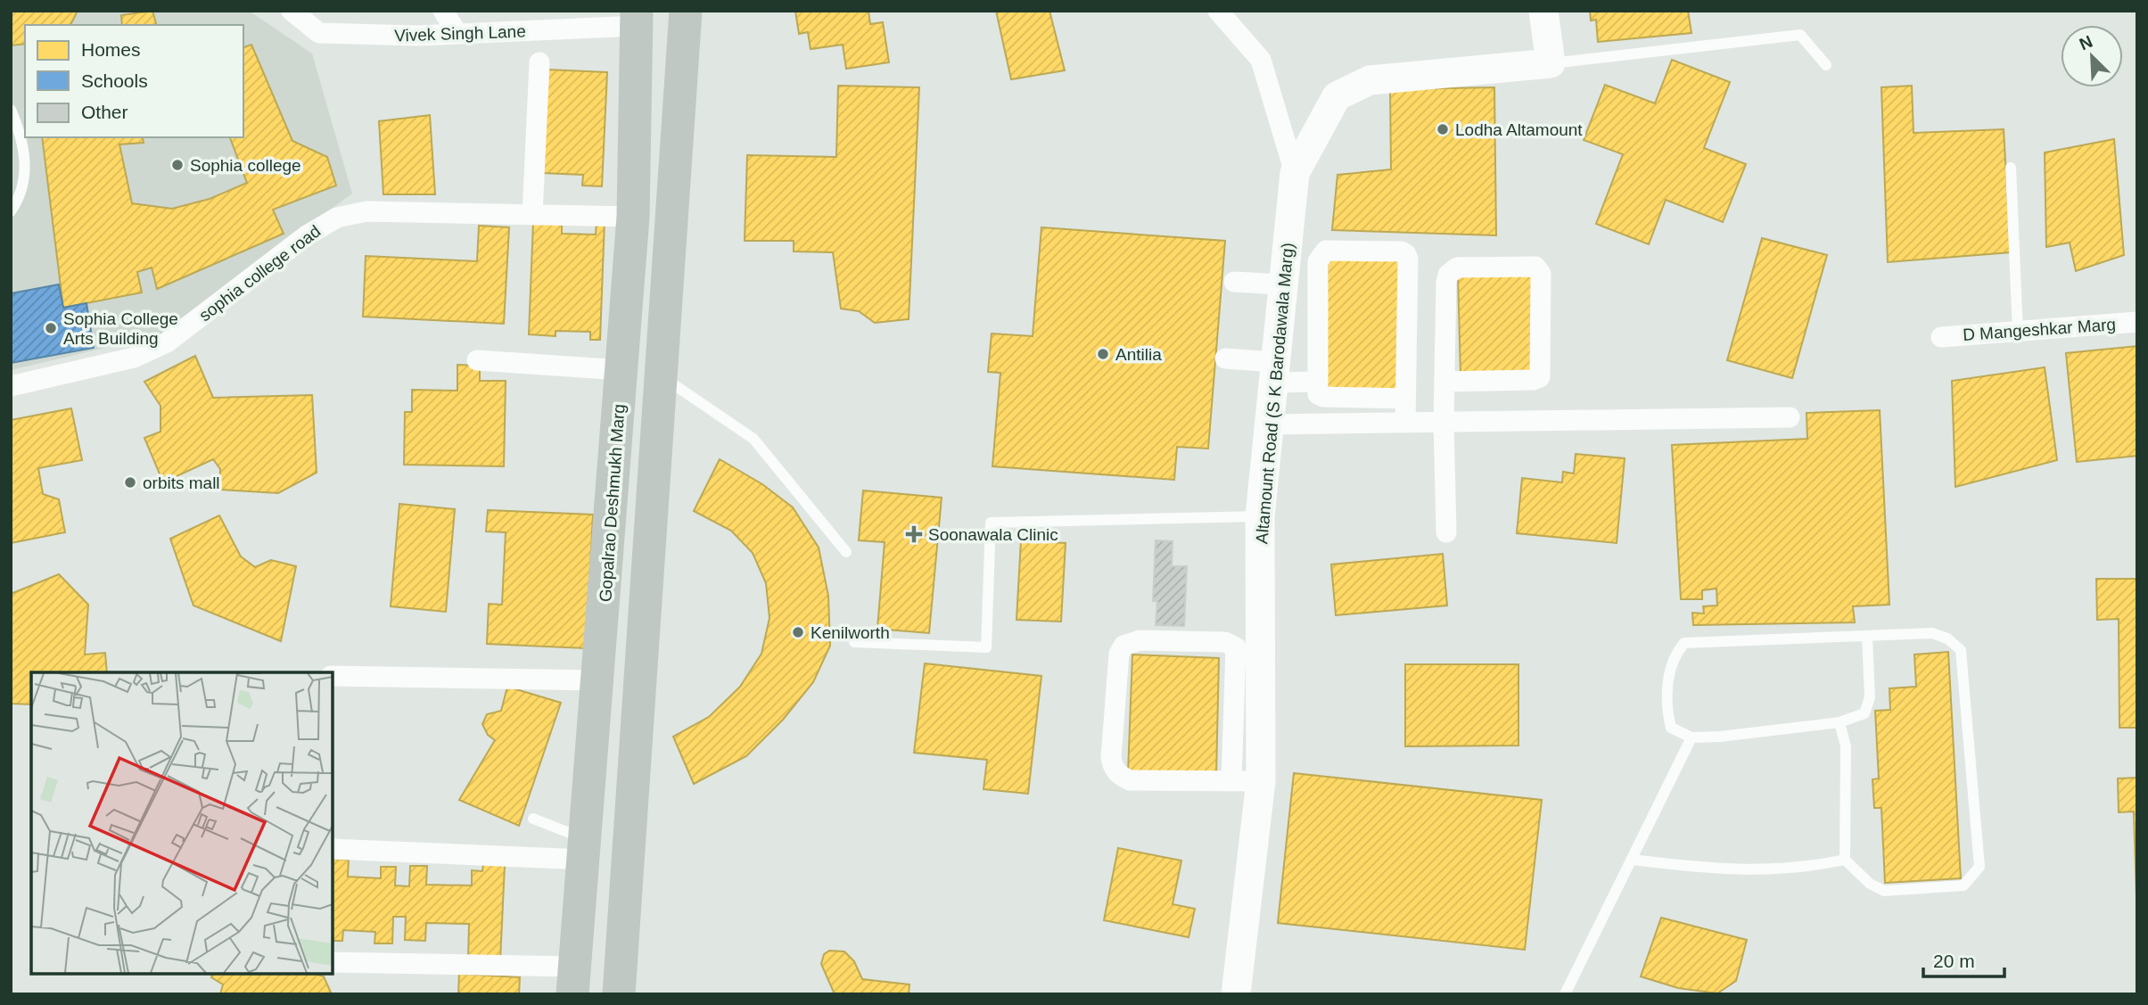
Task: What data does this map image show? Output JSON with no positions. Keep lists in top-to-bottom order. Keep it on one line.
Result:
{"streets":{"main road":["Gopalrao Deshmukh Marg"],"street":["Vivek Singh Lane","sophia college road","D Mangeshkar Marg","Altamount Road (S K Barodawala Marg)"]},"crossings":[["Vivek Singh Lane","Gopalrao Deshmukh Marg"],["sophia college road","Gopalrao Deshmukh Marg"]],"places":{"other":["Lodha Altamount","Sophia college","Sophia College Arts Building","Antilia","orbits mall","Kenilworth"],"health":["Soonawala Clinic"]},"legend":["Homes","Schools","Other"],"scale_bar":"20 m","north":"top left"}
